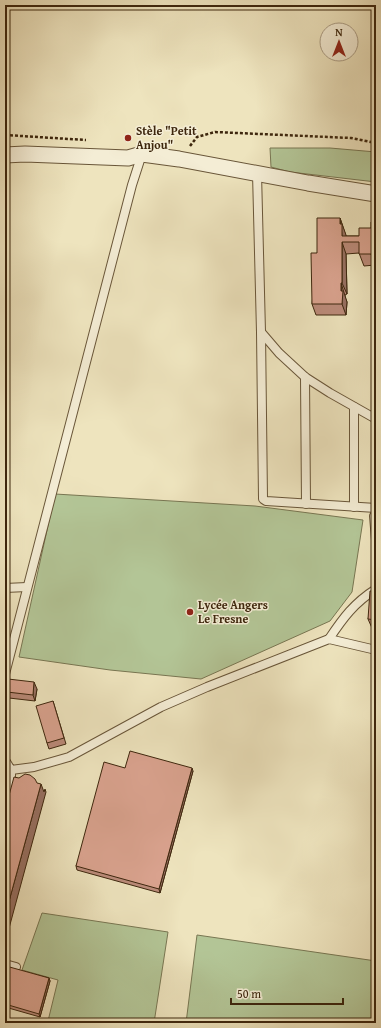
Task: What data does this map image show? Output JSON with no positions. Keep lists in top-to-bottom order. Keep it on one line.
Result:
{"places":["Stèle \"Petit Anjou\"","Lycée Angers Le Fresne"],"scale_bar":"50 m","north":"top"}
